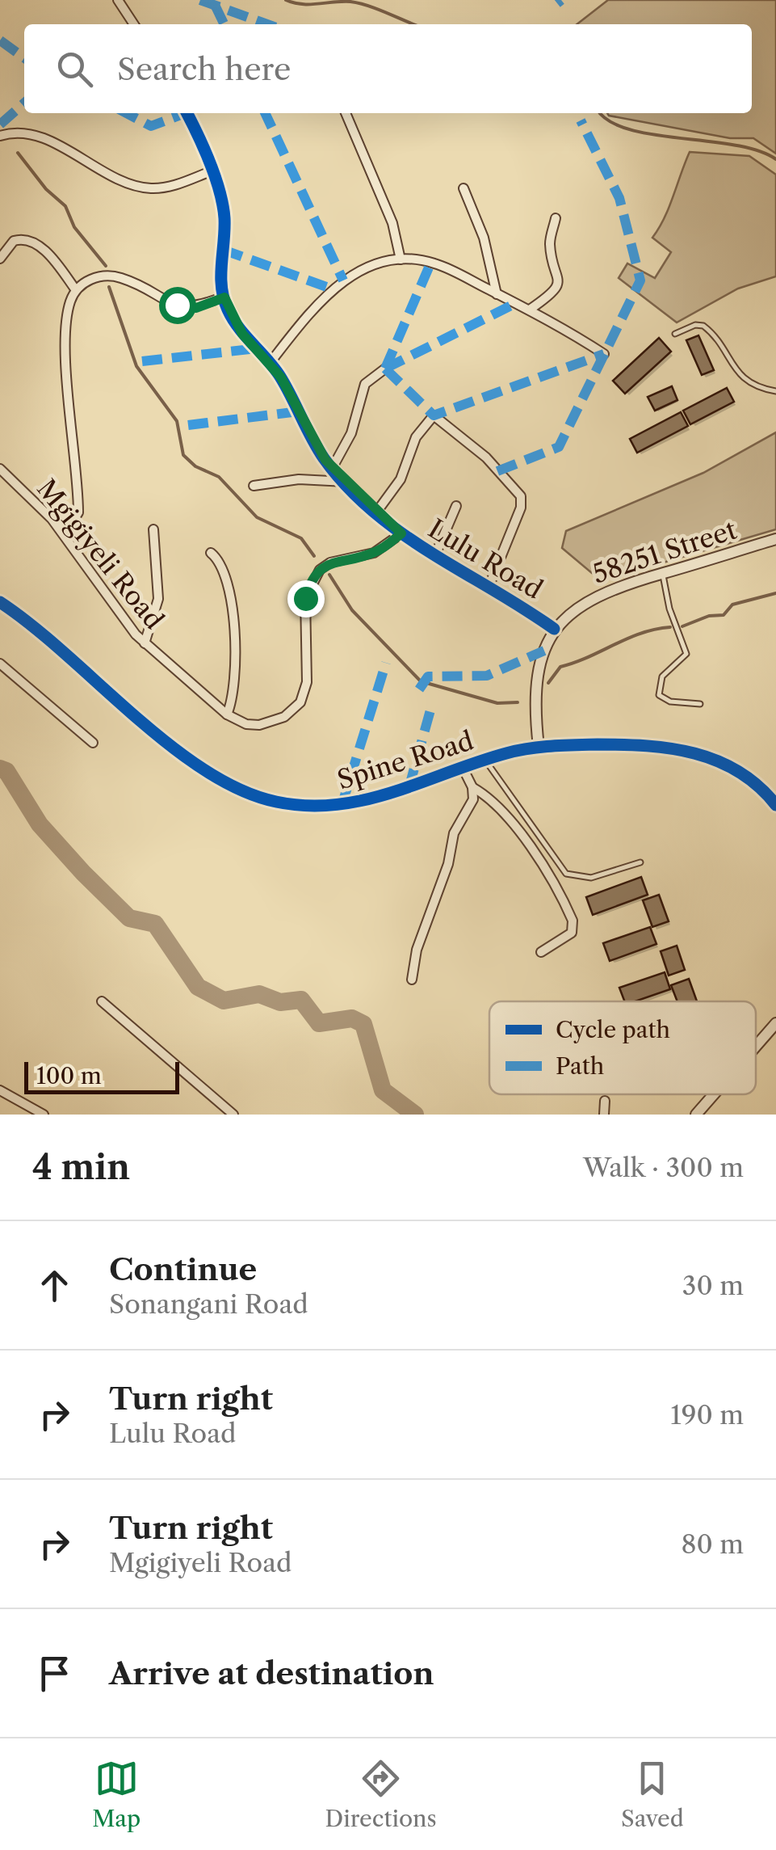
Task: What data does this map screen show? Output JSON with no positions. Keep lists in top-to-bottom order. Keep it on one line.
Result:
{"streets":{"street":["58251 Street","Mgigiyeli Road","Lulu Road","Spine Road"]},"crossings":[["58251 Street","Lulu Road"],["Mgigiyeli Road","Lulu Road"]],"legend":["Cycle path","Path"],"scale_bar":"100 m","page":{"search":"Search here","scale":"100 m","heading":["4 min","Walk · 300 m"],"list":[["Continue","Sonangani Road","30 m"],["Turn right","Lulu Road","190 m"],["Turn right","Mgigiyeli Road","80 m"],"Arrive at destination"],"nav":["Map","Directions","Saved"]}}
